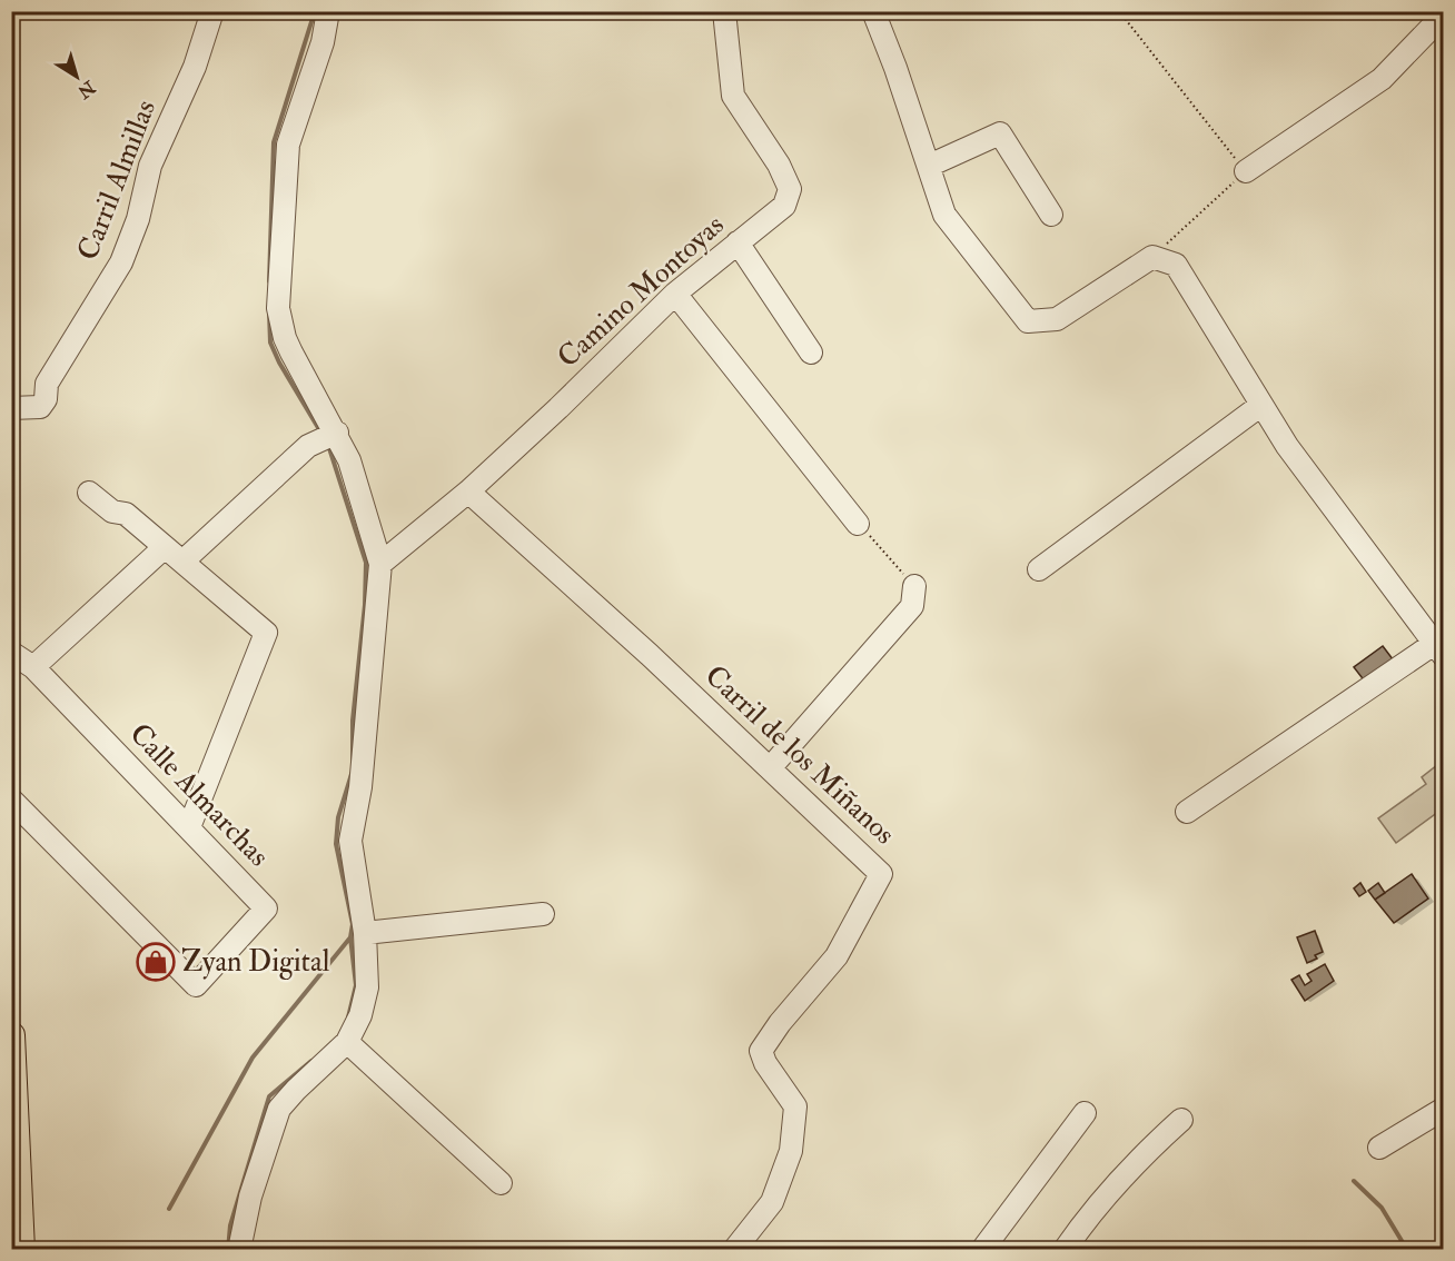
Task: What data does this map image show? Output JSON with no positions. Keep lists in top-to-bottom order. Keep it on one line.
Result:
{"streets":{"street":["Carril Almillas","Camino Montoyas","Carril de los Miñanos","Calle Almarchas"]},"crossings":[["Camino Montoyas","Carril de los Miñanos"]],"places":{"shop":["Zyan Digital"]},"north":"bottom right"}
